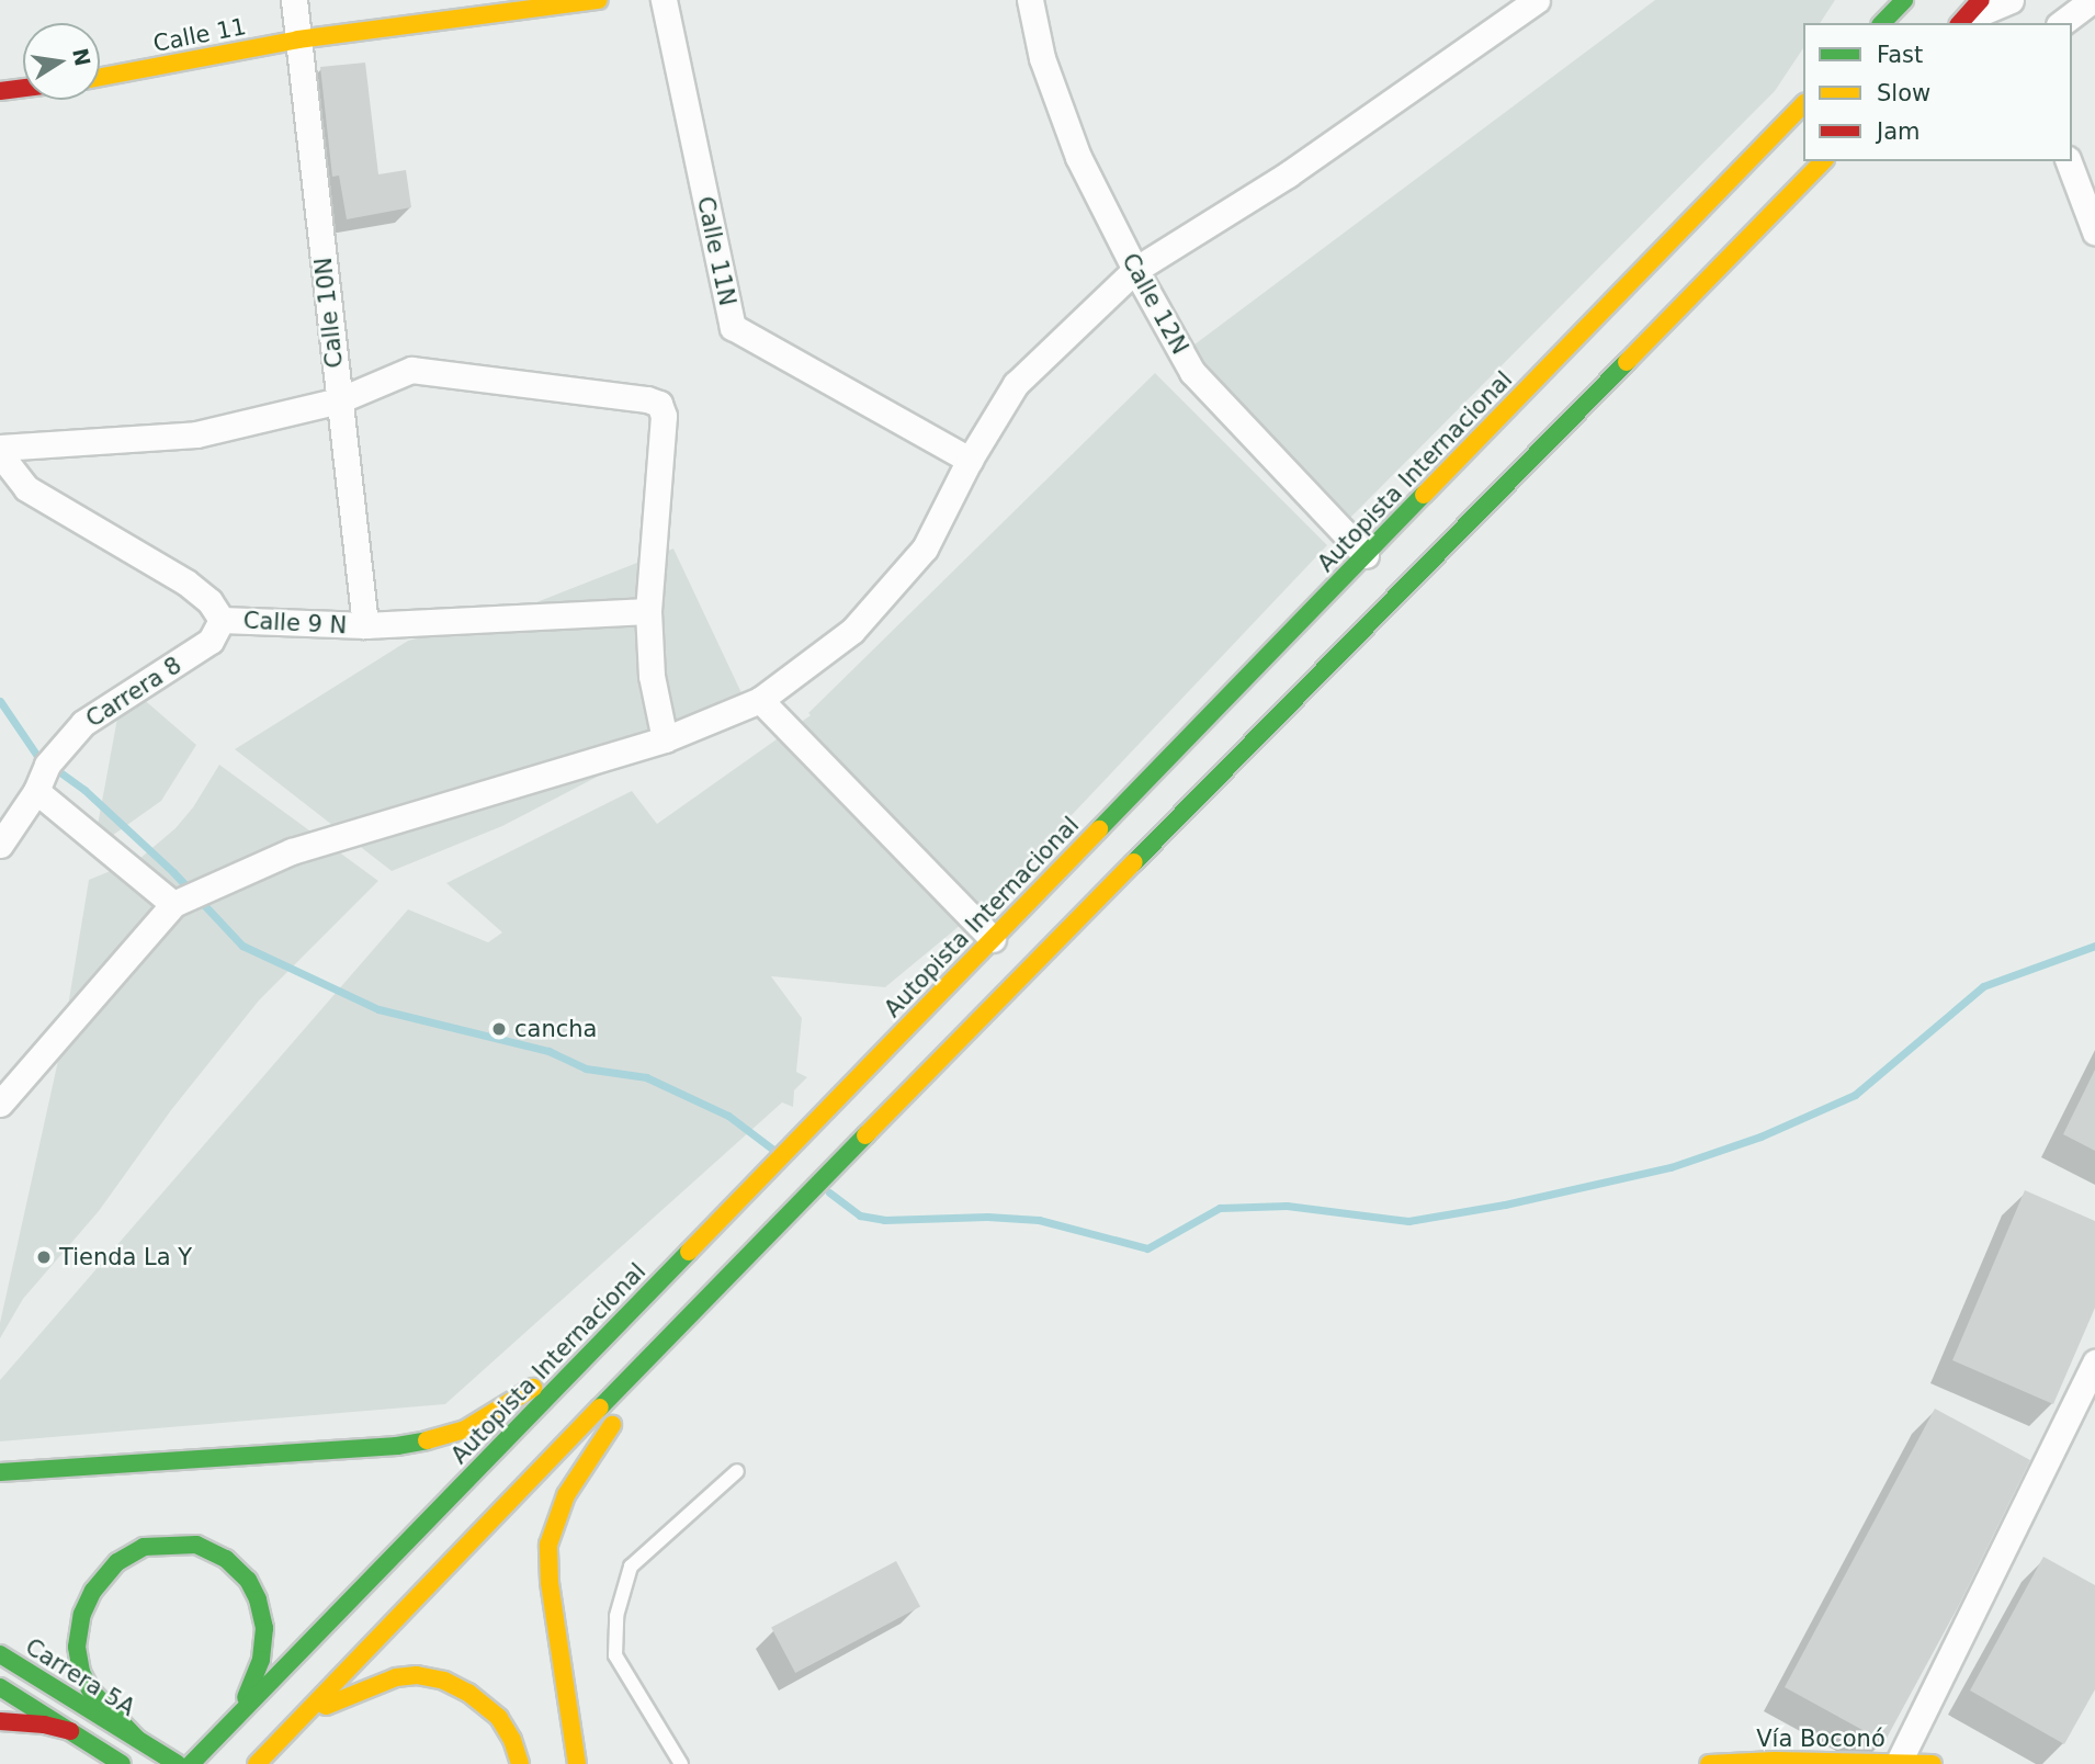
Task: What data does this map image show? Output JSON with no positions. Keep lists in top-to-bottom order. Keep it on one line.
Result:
{"streets":{"main road":["Calle 11","Autopista Internacional","Carrera 5A","Vía Boconó"],"street":["Calle 11N","Calle 12N","Calle 10N","Calle 9 N","Carrera 8"]},"crossings":[["Calle 11","Calle 10N"],["Calle 12N","Autopista Internacional"],["Calle 10N","Calle 9 N"],["Calle 9 N","Carrera 8"]],"places":["cancha","Tienda La Y"],"legend":["Fast","Slow","Jam"],"north":"right"}
